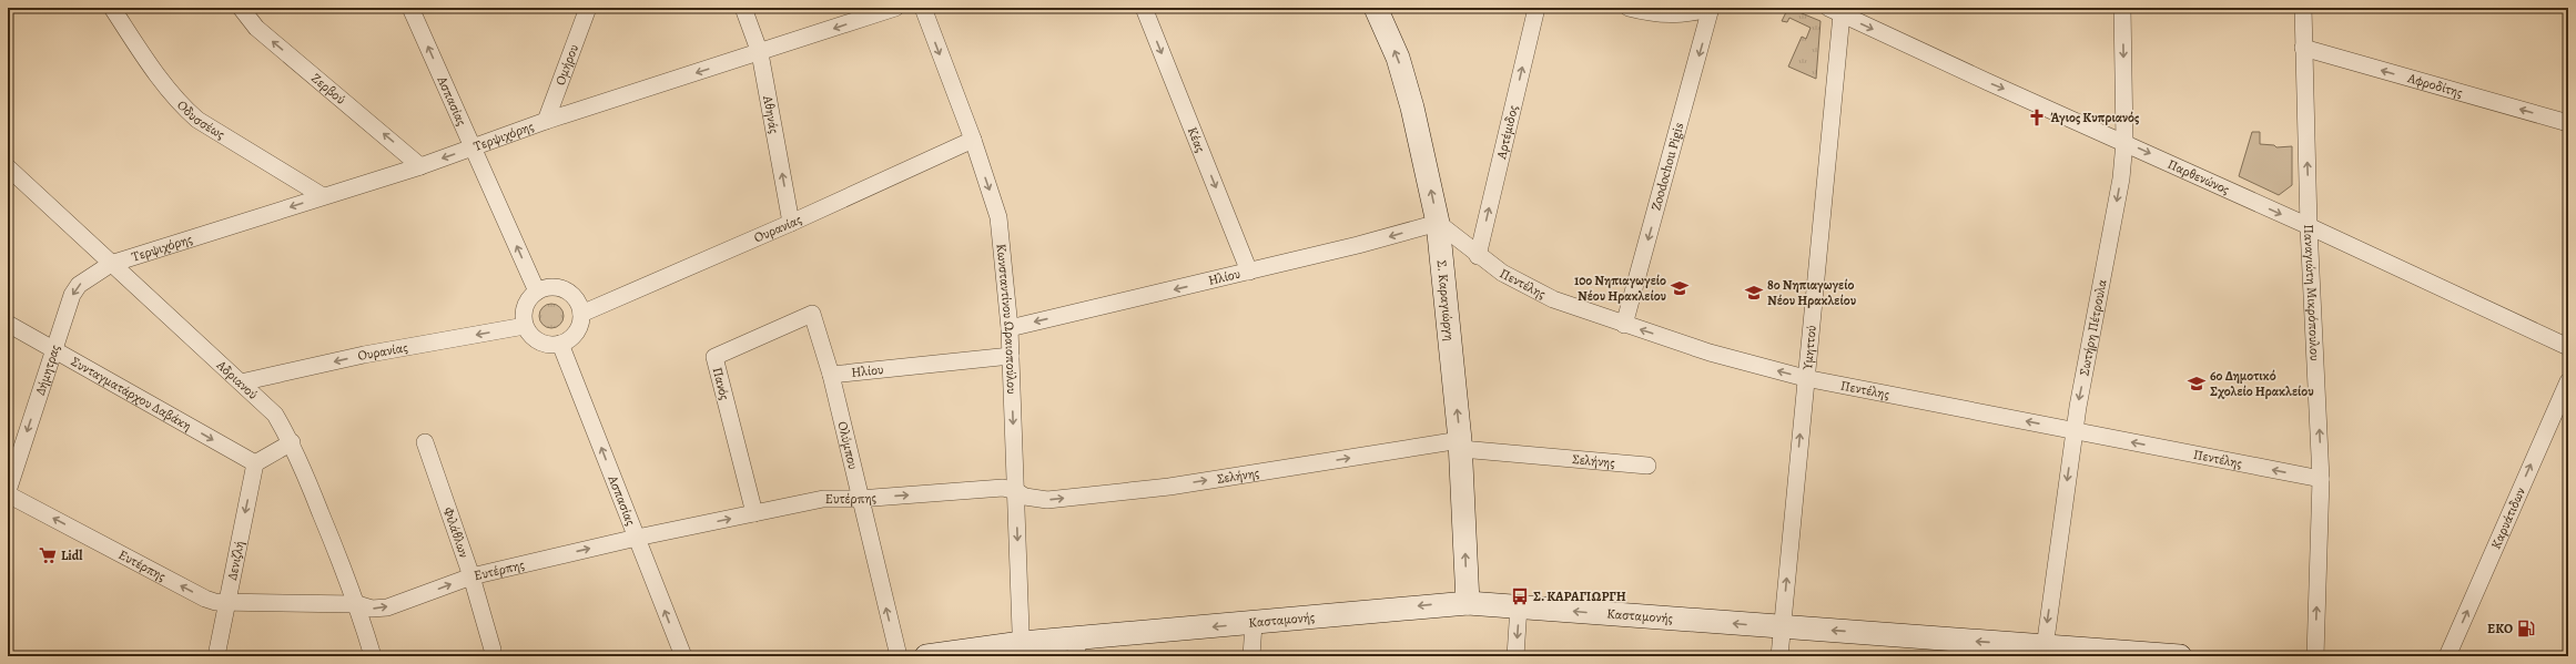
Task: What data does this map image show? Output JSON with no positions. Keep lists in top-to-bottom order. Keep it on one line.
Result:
{"streets":{"street":["Ομήρου","Αφροδίτης","Ζερβού","Ασπασίας","Αθηνάς","Οδυσσέως","Αρτέμιδος","Τερψιχόρης","Κέας","Zoodochou Pigis","Παρθενώνος","Ουρανίας","Ηλίου","Πεντέλης","Παναγιώτη Μικρόπουλου","Σ. Καραγιώργη","Κωνσταντίνου Ωραιοπούλου","Σωτήρη Πέτρουλα","Υμηττού","Δήμητρας","Αδριανού","Πανός","Συνταγματάρχου Δαβάκη","Ολύμπου","Σελήνης","Ευτέρπης","Καρυάτιδων","Φιλάθλων","Δενιζλή","Κασταμονής"]},"crossings":[["Ομήρου","Τερψιχόρης"],["Αφροδίτης","Παναγιώτη Μικρόπουλου"],["Ζερβού","Τερψιχόρης"],["Ασπασίας","Τερψιχόρης"],["Ασπασίας","Ουρανίας"],["Ασπασίας","Ευτέρπης"],["Αθηνάς","Τερψιχόρης"],["Αθηνάς","Ουρανίας"],["Οδυσσέως","Τερψιχόρης"],["Αρτέμιδος","Πεντέλης"],["Τερψιχόρης","Δήμητρας"],["Τερψιχόρης","Αδριανού"],["Κέας","Ηλίου"],["Zoodochou Pigis","Πεντέλης"],["Παρθενώνος","Παναγιώτη Μικρόπουλου"],["Παρθενώνος","Σωτήρη Πέτρουλα"],["Παρθενώνος","Υμηττού"],["Ουρανίας","Κωνσταντίνου Ωραιοπούλου"],["Ουρανίας","Αδριανού"],["Ηλίου","Πεντέλης"],["Ηλίου","Σ. Καραγιώργη"],["Ηλίου","Κωνσταντίνου Ωραιοπούλου"],["Ηλίου","Ολύμπου"],["Πεντέλης","Παναγιώτη Μικρόπουλου"],["Πεντέλης","Σ. Καραγιώργη"],["Πεντέλης","Σωτήρη Πέτρουλα"],["Πεντέλης","Υμηττού"],["Σ. Καραγιώργη","Σελήνης"],["Σ. Καραγιώργη","Κασταμονής"],["Κωνσταντίνου Ωραιοπούλου","Σελήνης"],["Κωνσταντίνου Ωραιοπούλου","Ευτέρπης"],["Κωνσταντίνου Ωραιοπούλου","Κασταμονής"],["Σωτήρη Πέτρουλα","Κασταμονής"],["Υμηττού","Κασταμονής"],["Δήμητρας","Αδριανού"],["Δήμητρας","Συνταγματάρχου Δαβάκη"],["Δήμητρας","Ευτέρπης"],["Αδριανού","Ευτέρπης"],["Πανός","Ολύμπου"],["Πανός","Ευτέρπης"],["Συνταγματάρχου Δαβάκη","Δενιζλή"],["Ολύμπου","Ευτέρπης"],["Σελήνης","Ευτέρπης"],["Ευτέρπης","Φιλάθλων"],["Ευτέρπης","Δενιζλή"]],"one_way":["Αφροδίτης","Ζερβού","Ασπασίας","Αθηνάς","Αρτέμιδος","Τερψιχόρης","Κέας","Zoodochou Pigis","Παρθενώνος","Ουρανίας","Ηλίου","Πεντέλης","Παναγιώτη Μικρόπουλου","Σ. Καραγιώργη","Κωνσταντίνου Ωραιοπούλου","Σωτήρη Πέτρουλα","Υμηττού","Δήμητρας","Συνταγματάρχου Δαβάκη","Ολύμπου","Σελήνης","Καρυάτιδων","Δενιζλή","Κασταμονής"],"places":{"church":["Άγιος Κυπριανός"],"school or university":["10ο Νηπιαγωγείο Νέου Ηρακλείου","8ο Νηπιαγωγείο Νέου Ηρακλείου","6ο Δημοτικό Σχολείο Ηρακλείου"],"supermarket":["Lidl"],"bus stop":["Σ. ΚΑΡΑΓΙΩΡΓΗ"],"fuel station":["EKO"]}}
